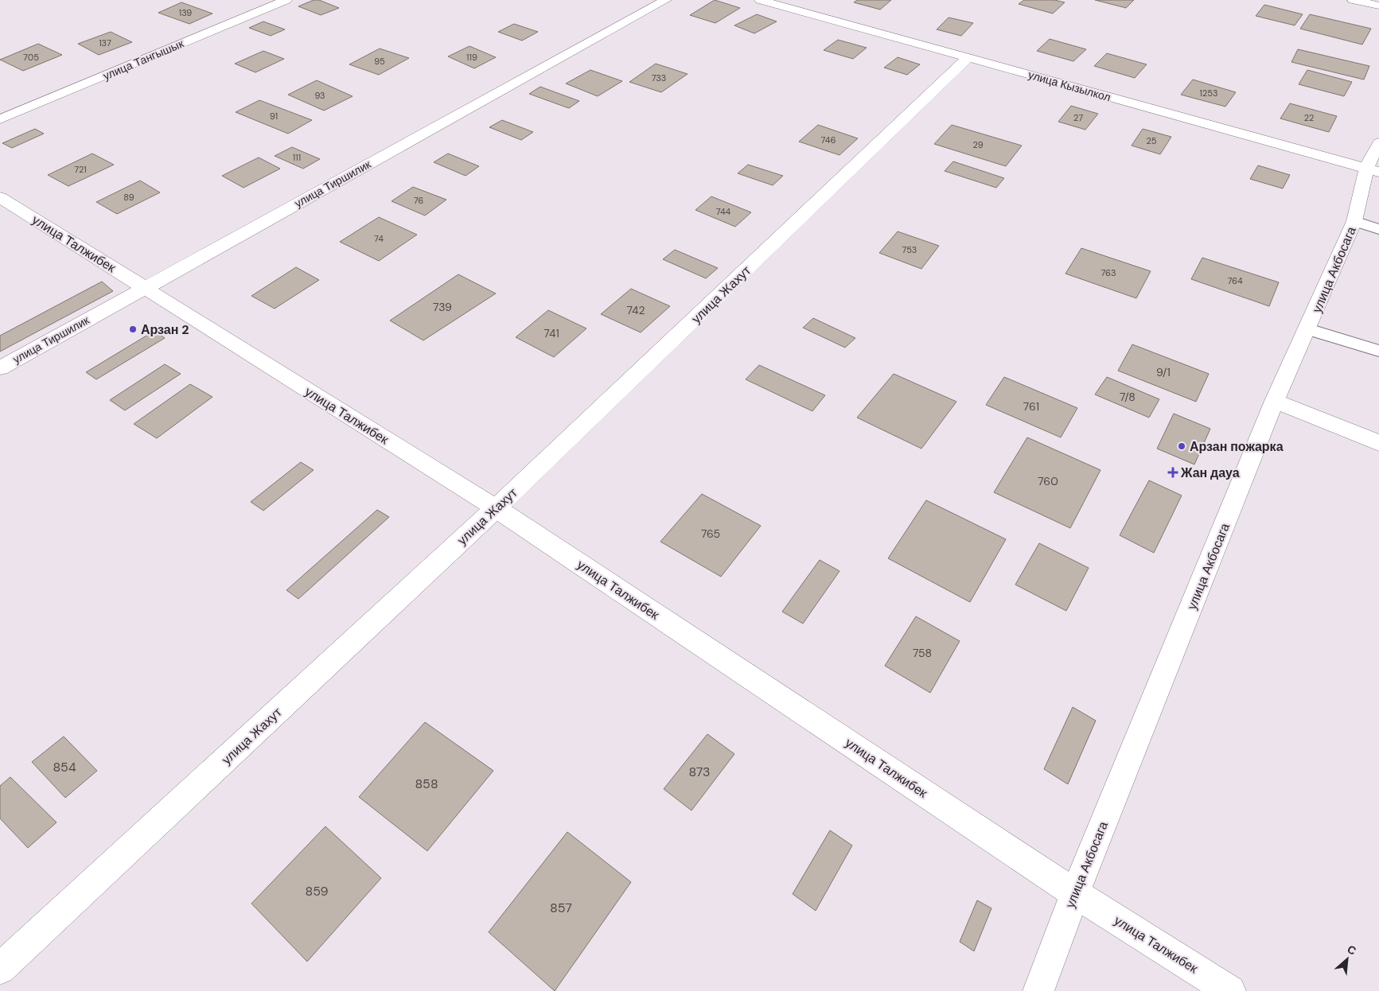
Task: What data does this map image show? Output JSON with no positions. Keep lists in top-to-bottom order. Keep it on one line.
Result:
{"streets":{"street":["улица Тангышык","улица Кызылкол","улица Тиршилик","улица Талжибек","улица Акбосага","улица Жахут"]},"crossings":[["улица Кызылкол","улица Акбосага"],["улица Кызылкол","улица Жахут"],["улица Тиршилик","улица Талжибек"],["улица Талжибек","улица Акбосага"],["улица Талжибек","улица Жахут"]],"places":{"other":["Арзан 2","Арзан пожарка"],"health":["Жан дауа"]},"house_numbers":["139","137","705","119","95","733","1253","93","91","27","22","746","25","29","111","721","89","76","744","74","753","763","764","739","742","741","9/1","7/8","761","760","765","758","854","873","858","859","857"],"north":"top right"}
